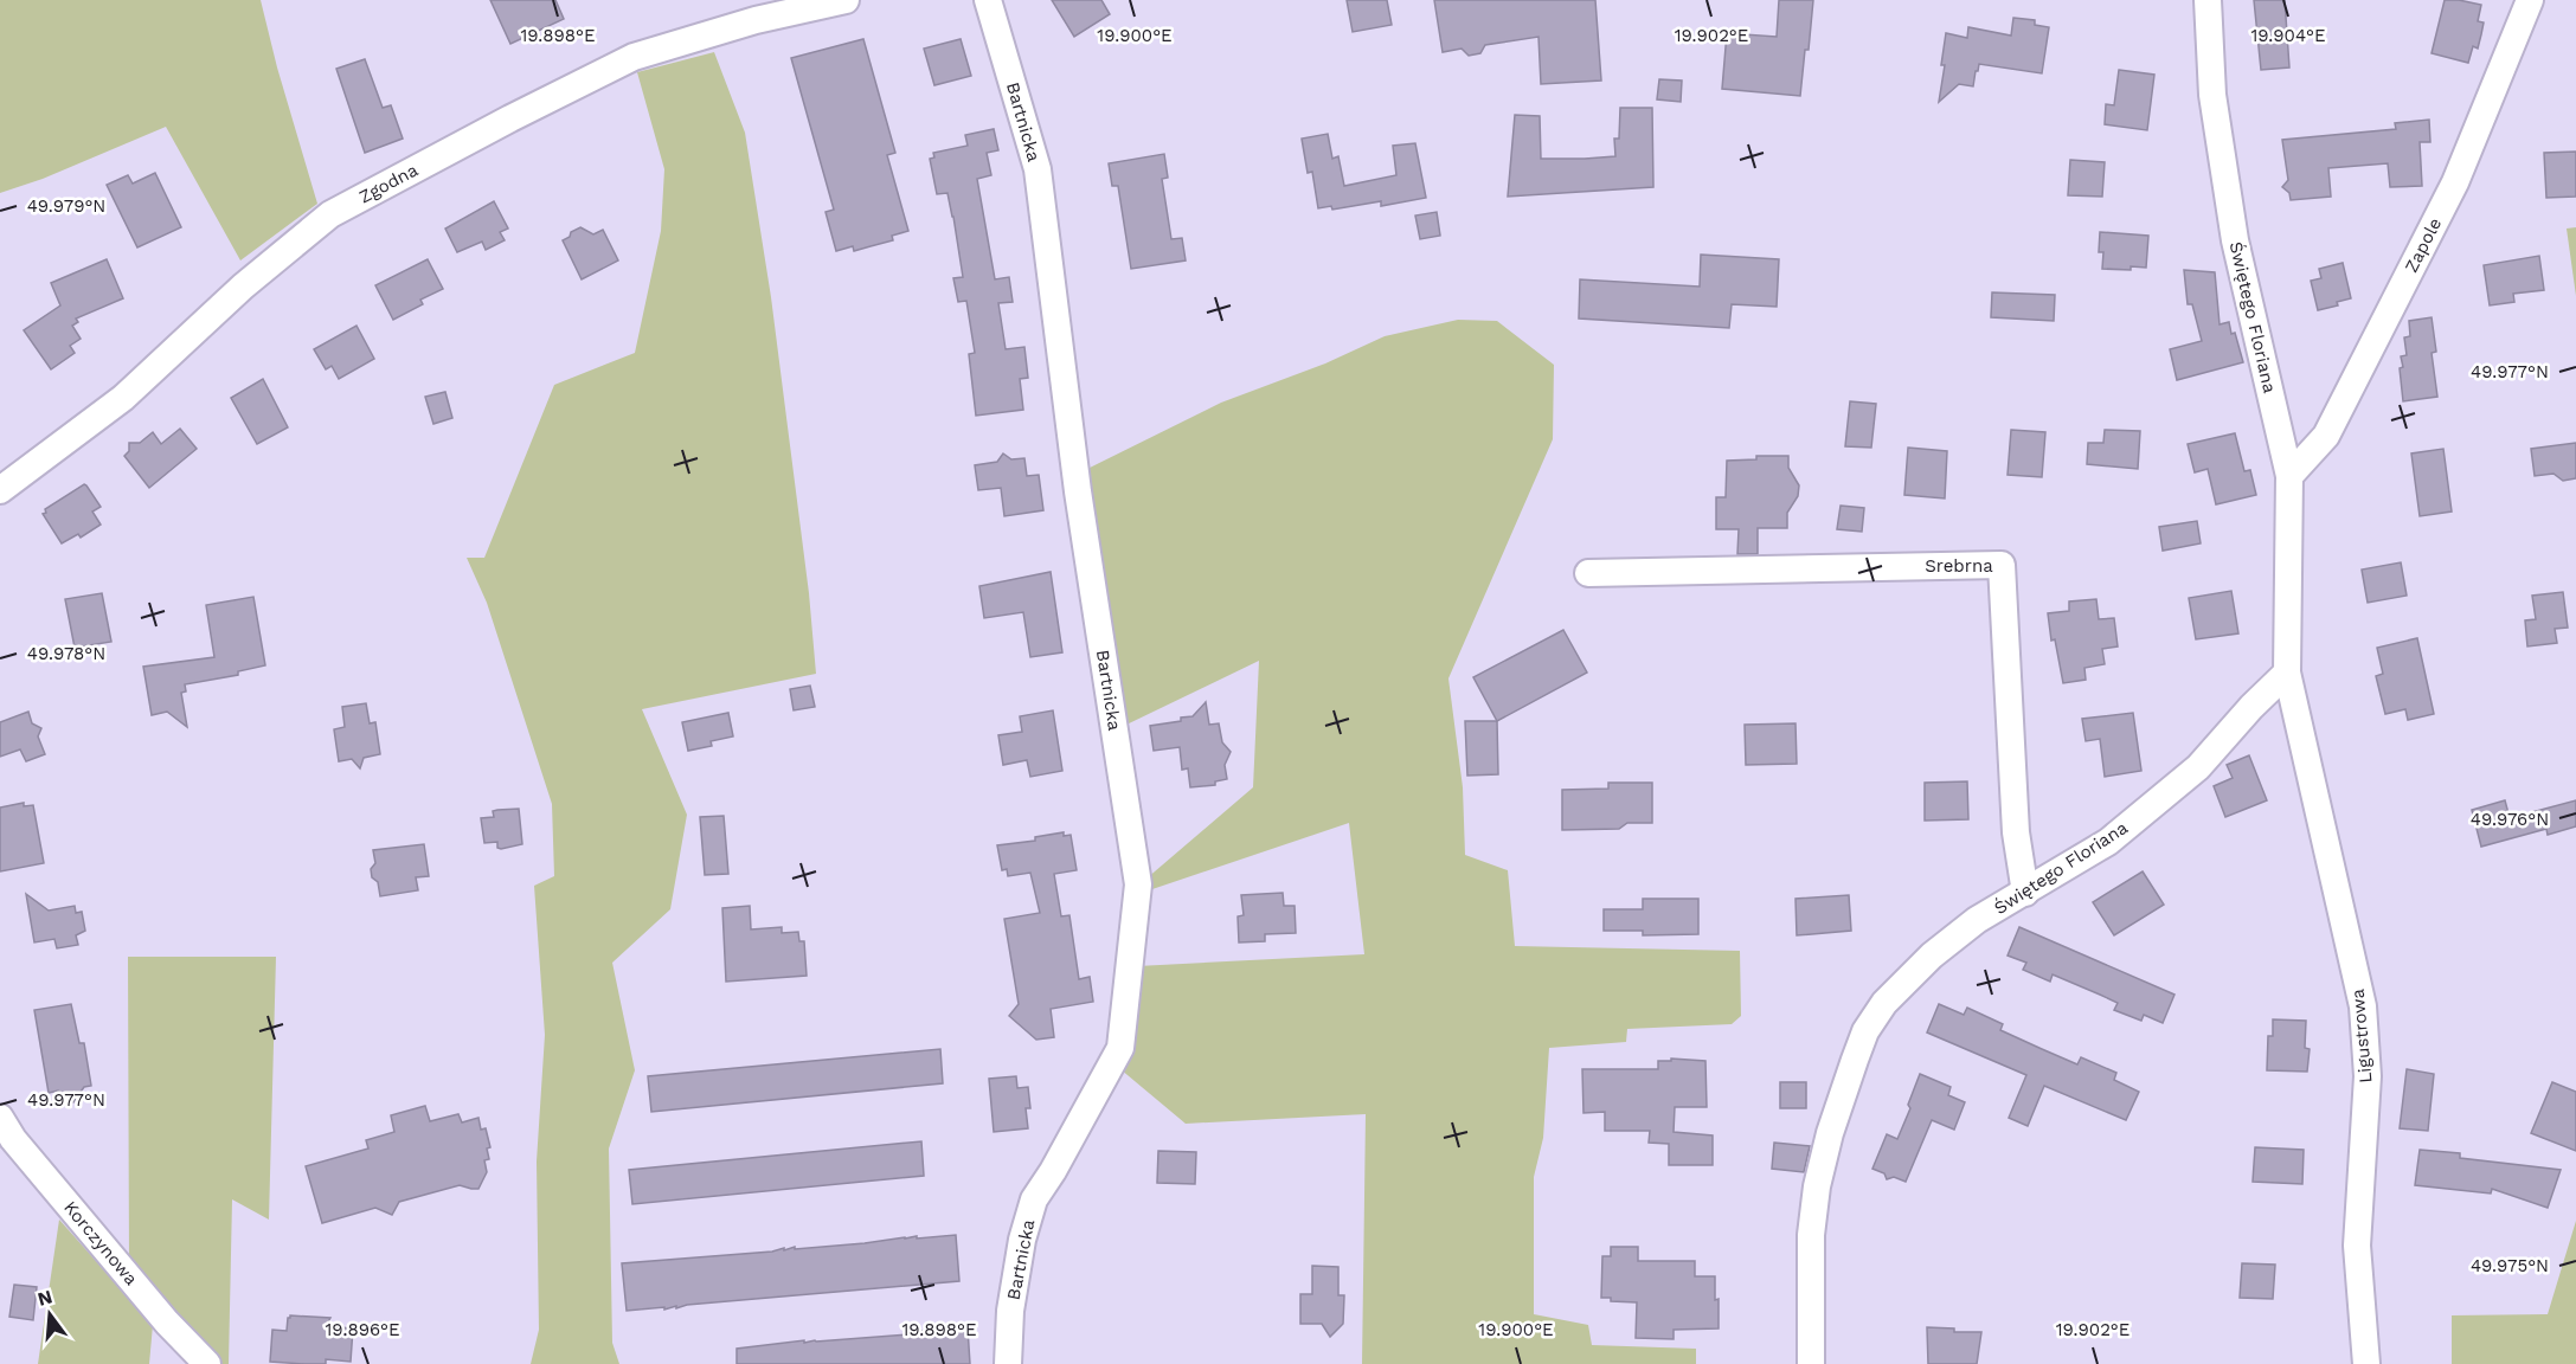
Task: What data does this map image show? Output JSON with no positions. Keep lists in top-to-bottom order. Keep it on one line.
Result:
{"streets":{"street":["Bartnicka","Zgodna","Zapole","Świętego Floriana","Srebrna","Ligustrowa","Korczynowa"]},"crossings":[["Zapole","Świętego Floriana"],["Świętego Floriana","Srebrna"],["Świętego Floriana","Ligustrowa"]],"north":"top","coordinates":["19.898°E","19.900°E","19.902°E","19.904°E","49.979°N","49.977°N","49.978°N","49.976°N","49.975°N","19.896°E"]}
